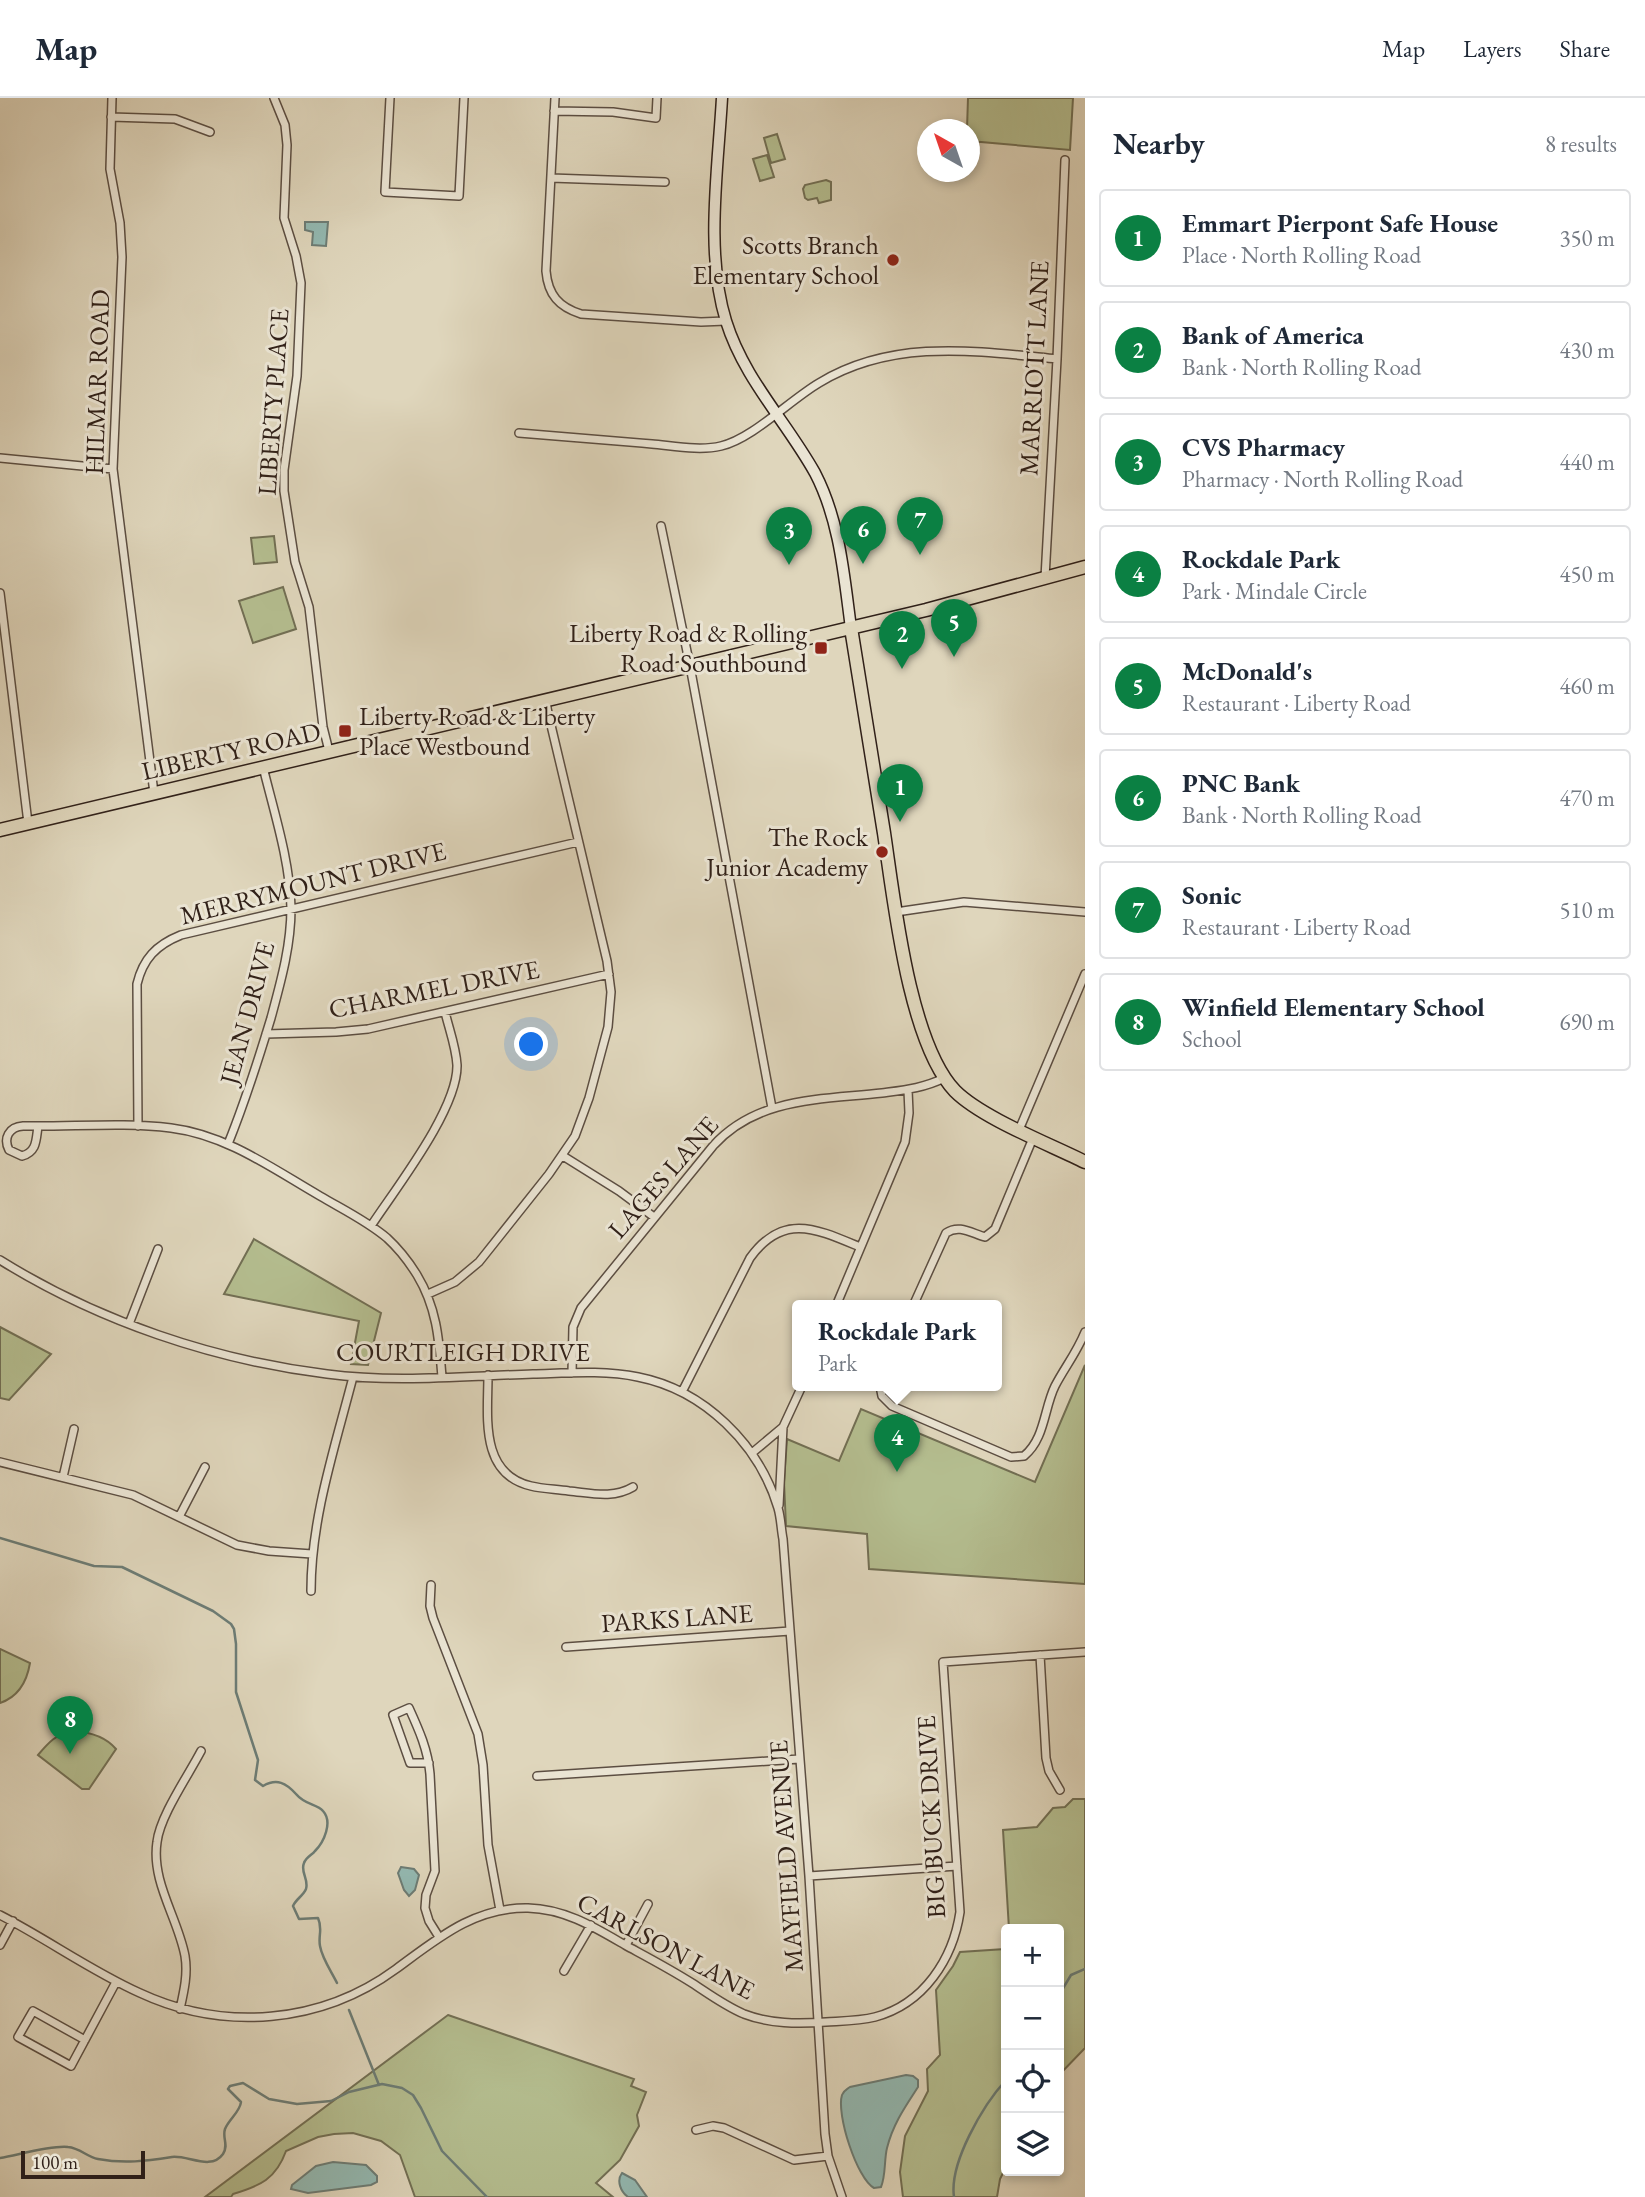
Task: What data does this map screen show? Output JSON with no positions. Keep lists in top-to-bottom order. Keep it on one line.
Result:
{"streets":{"main road":["LIBERTY ROAD"],"street":["MARRIOTT LANE","HILMAR ROAD","LIBERTY PLACE","MERRYMOUNT DRIVE","CHARMEL DRIVE","JEAN DRIVE","LAGES LANE","COURTLEIGH DRIVE","PARKS LANE","BIG BUCK DRIVE","MAYFIELD AVENUE","CARLSON LANE"]},"crossings":[["MARRIOTT LANE","LIBERTY ROAD"],["HILMAR ROAD","LIBERTY ROAD"],["LIBERTY PLACE","LIBERTY ROAD"],["LIBERTY ROAD","JEAN DRIVE"],["MERRYMOUNT DRIVE","JEAN DRIVE"],["CHARMEL DRIVE","JEAN DRIVE"],["LAGES LANE","COURTLEIGH DRIVE"],["COURTLEIGH DRIVE","MAYFIELD AVENUE"],["PARKS LANE","MAYFIELD AVENUE"],["BIG BUCK DRIVE","MAYFIELD AVENUE"],["BIG BUCK DRIVE","CARLSON LANE"],["MAYFIELD AVENUE","CARLSON LANE"]],"places":{"other":["Scotts Branch Elementary School","The Rock Junior Academy"],"transit":["Liberty Road & Rolling Road Southbound","Liberty Road & Liberty Place Westbound"]},"scale_bar":"100 m","north":"top left","page":{"header":"Map","nav":["Map","Layers","Share"],"heading":["Nearby","8 results"],"list":[{"mark":"1","name":"Emmart Pierpont Safe House","note":"Place · North Rolling Road","value":"350 m"},{"mark":"2","name":"Bank of America","note":"Bank · North Rolling Road","value":"430 m"},{"mark":"3","name":"CVS Pharmacy","note":"Pharmacy · North Rolling Road","value":"440 m"},{"mark":"4","name":"Rockdale Park","note":"Park · Mindale Circle","value":"450 m"},{"mark":"5","name":"McDonald's","note":"Restaurant · Liberty Road","value":"460 m"},{"mark":"6","name":"PNC Bank","note":"Bank · North Rolling Road","value":"470 m"},{"mark":"7","name":"Sonic","note":"Restaurant · Liberty Road","value":"510 m"},{"mark":"8","name":"Winfield Elementary School","note":"School","value":"690 m"}],"pins":["7","6","3","5","2","1","4","8"],"popup":["Rockdale Park","Park"],"map_buttons":["+","−"],"scale":"100 m"}}
